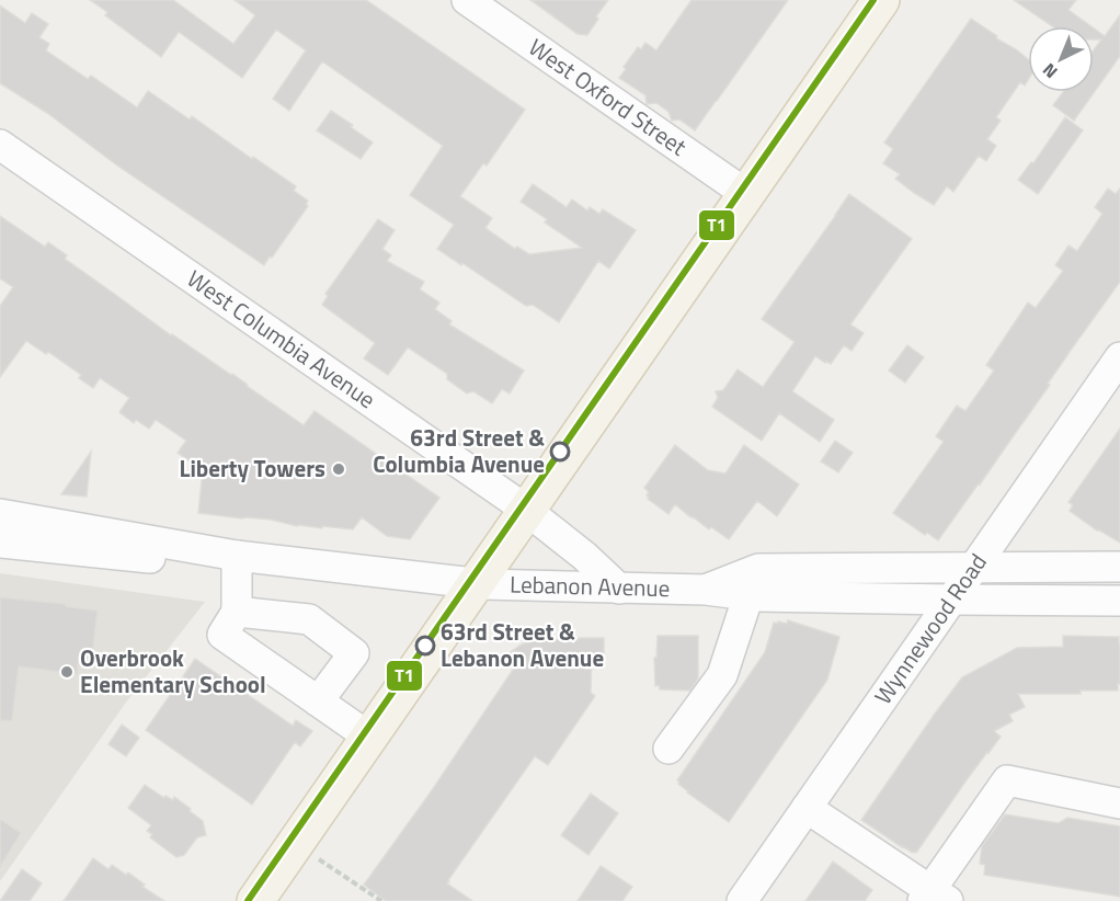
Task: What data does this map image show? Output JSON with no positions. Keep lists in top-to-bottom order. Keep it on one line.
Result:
{"streets":{"street":["West Oxford Street","West Columbia Avenue","Lebanon Avenue","Wynnewood Road"]},"crossings":[["West Columbia Avenue","Lebanon Avenue"],["Lebanon Avenue","Wynnewood Road"]],"places":["63rd Street & Columbia Avenue","Liberty Towers","63rd Street & Lebanon Avenue","Overbrook Elementary School"],"lines":["transit line T1"],"north":"bottom left"}
